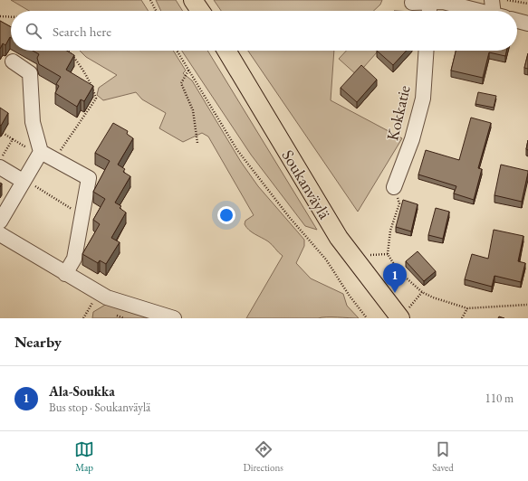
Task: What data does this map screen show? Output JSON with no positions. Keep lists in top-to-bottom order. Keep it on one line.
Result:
{"streets":{"main road":["Soukanväylä"],"street":["Kokkatie"]},"page":{"search":"Search here","pins":"1","heading":"Nearby","list":[{"mark":"1","name":"Ala-Soukka","note":"Bus stop · Soukanväylä","value":"110 m"}],"nav":["Map","Directions","Saved"]}}
